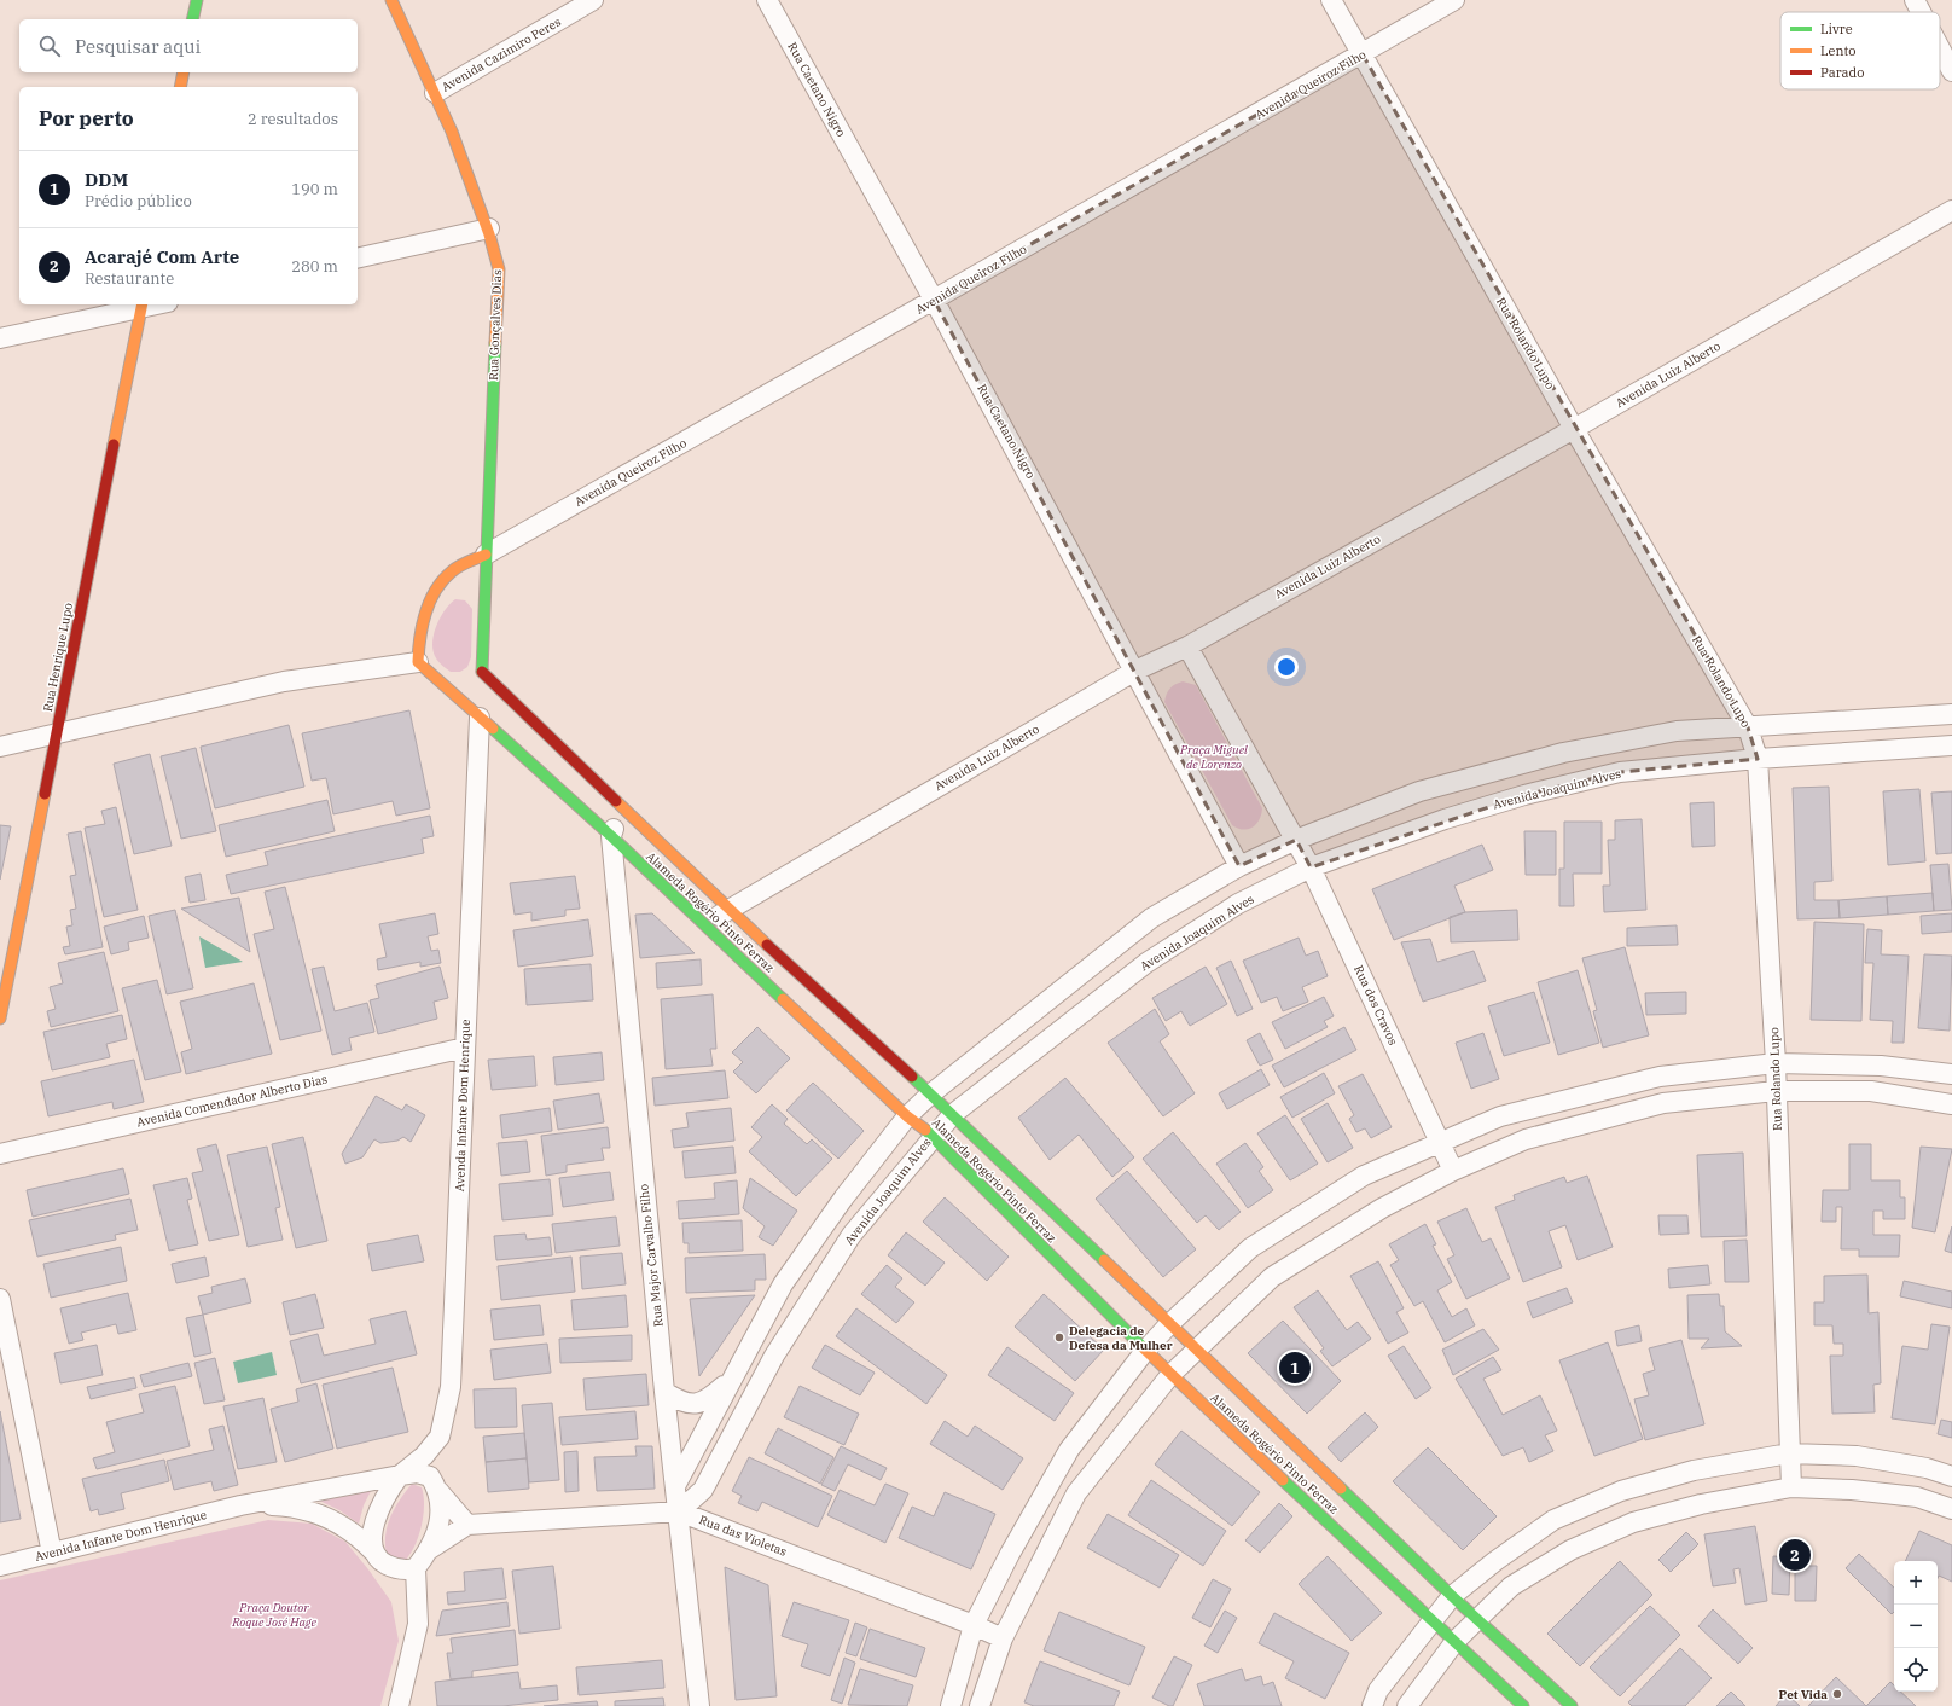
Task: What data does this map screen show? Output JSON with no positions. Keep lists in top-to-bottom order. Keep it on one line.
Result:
{"streets":{"street":["Avenida Cazimiro Peres","Avenida Queiroz Filho","Rua Caetano Nigro","Rua Gonçalves Dias","Rua Rolando Lupo","Avenida Luiz Alberto","Rua Henrique Lupo","Avenida Joaquim Alves","Alameda Rogério Pinto Ferraz","Rua dos Cravos","Avenida Comendador Alberto Dias","Avenda Infante Dom Henrique","Rua Major Carvalho Filho","Avenida Infante Dom Henrique","Rua das Violetas"]},"crossings":[["Avenida Cazimiro Peres","Rua Gonçalves Dias"],["Avenida Queiroz Filho","Rua Caetano Nigro"],["Avenida Queiroz Filho","Rua Gonçalves Dias"],["Avenida Queiroz Filho","Rua Rolando Lupo"],["Rua Caetano Nigro","Avenida Luiz Alberto"],["Rua Gonçalves Dias","Alameda Rogério Pinto Ferraz"],["Rua Rolando Lupo","Avenida Luiz Alberto"],["Rua Rolando Lupo","Avenida Joaquim Alves"],["Avenida Luiz Alberto","Alameda Rogério Pinto Ferraz"],["Avenida Joaquim Alves","Alameda Rogério Pinto Ferraz"],["Avenida Joaquim Alves","Rua dos Cravos"],["Avenida Joaquim Alves","Rua Major Carvalho Filho"],["Avenida Joaquim Alves","Rua das Violetas"],["Alameda Rogério Pinto Ferraz","Avenda Infante Dom Henrique"],["Alameda Rogério Pinto Ferraz","Rua Major Carvalho Filho"],["Avenida Comendador Alberto Dias","Avenda Infante Dom Henrique"],["Avenda Infante Dom Henrique","Avenida Infante Dom Henrique"],["Avenda Infante Dom Henrique","Rua das Violetas"],["Rua Major Carvalho Filho","Rua das Violetas"],["Avenida Infante Dom Henrique","Rua das Violetas"]],"parks":["Praça Miguel de Lorenzo","Praça Doutor Roque José Hage"],"places":["Delegacia de Defesa da Mulher","Pet Vida"],"legend":["Livre","Lento","Parado"],"page":{"search":"Pesquisar aqui","heading":["Por perto","2 resultados"],"list":[{"mark":"1","name":"DDM","note":"Prédio público","value":"190 m"},{"mark":"2","name":"Acarajé Com Arte","note":"Restaurante","value":"280 m"}],"pins":["1","2"],"map_buttons":["+","−"]}}
